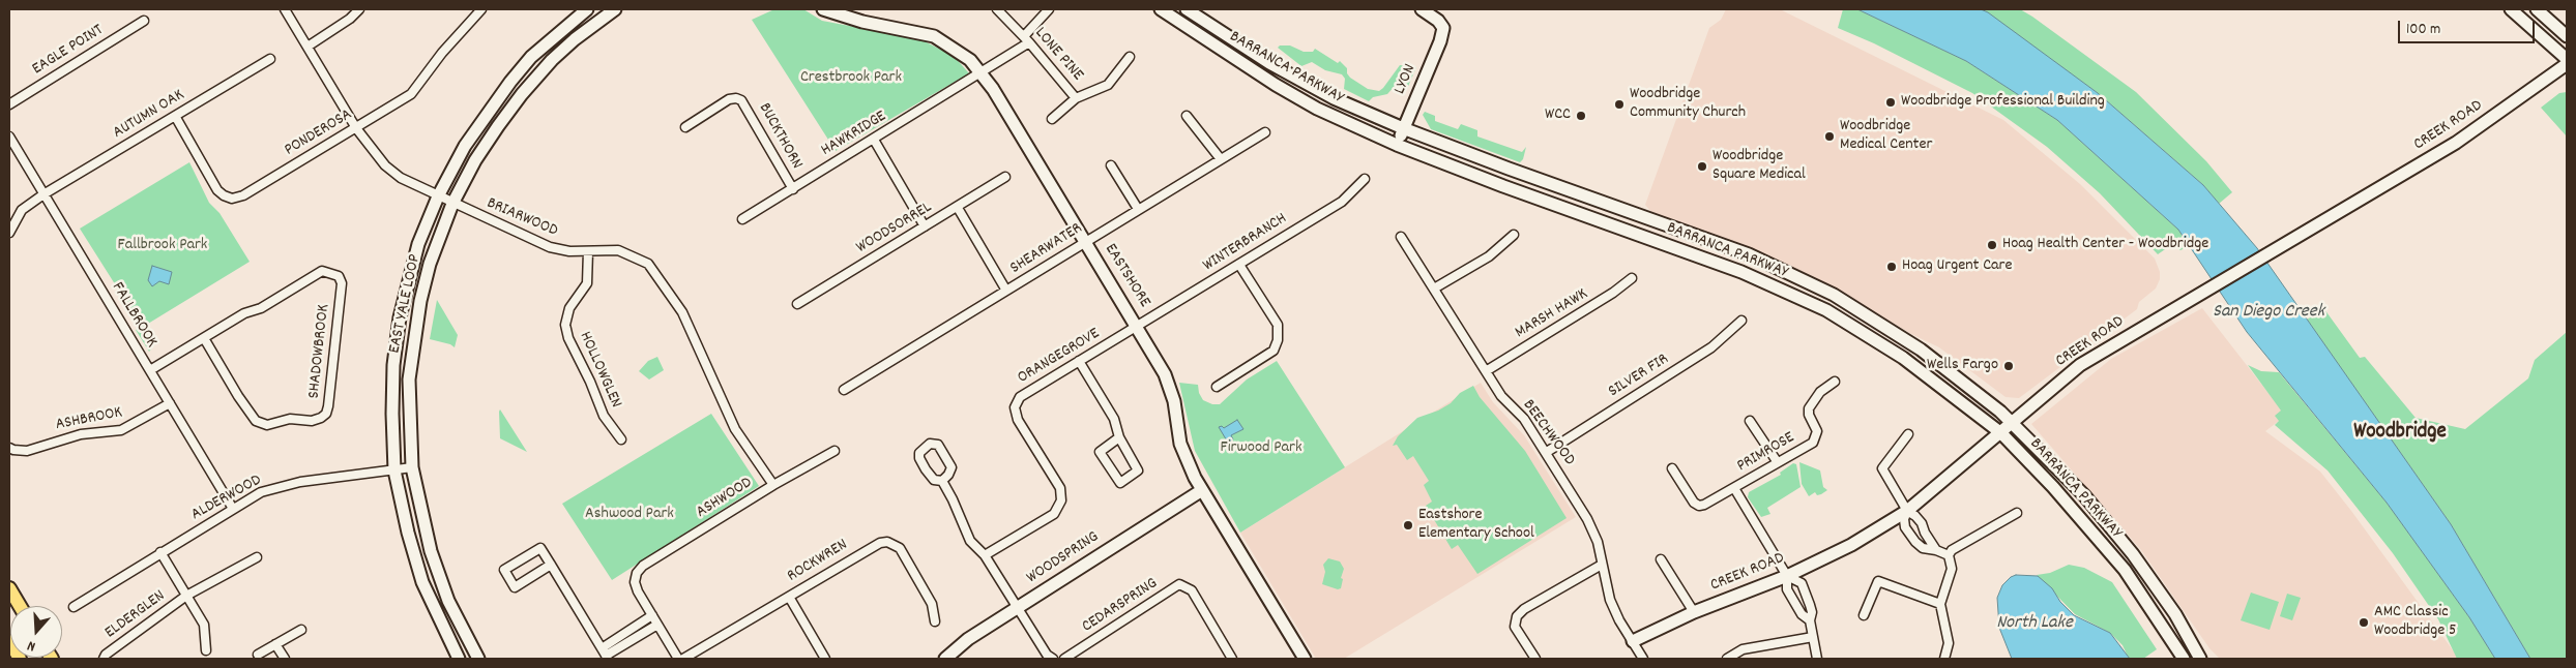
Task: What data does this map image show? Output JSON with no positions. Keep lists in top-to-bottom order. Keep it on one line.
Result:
{"streets":{"main road":["BARRANCA PARKWAY","LYON","CREEK ROAD","EASTSHORE","EAST YALE LOOP","WOODSPRING"],"street":["EAGLE POINT","LONE PINE","AUTUMN OAK","PONDEROSA","HAWKRIDGE","BUCKTHORN","BRIARWOOD","WOODSORREL","WINTERBRANCH","SHEARWATER","MARSH HAWK","FALLBROOK","SHADOWBROOK","ORANGEGROVE","HOLLOWGLEN","SILVER FIR","ASHBROOK","BEECHWOOD","PRIMROSE","ALDERWOOD","ASHWOOD","ROCKWREN","CEDARSPRING","ELDERGLEN"]},"crossings":[["LONE PINE","HAWKRIDGE"],["BARRANCA PARKWAY","LYON"],["BARRANCA PARKWAY","CREEK ROAD"],["AUTUMN OAK","PONDEROSA"],["AUTUMN OAK","FALLBROOK"],["CREEK ROAD","BEECHWOOD"],["PONDEROSA","BRIARWOOD"],["HAWKRIDGE","BUCKTHORN"],["HAWKRIDGE","EASTSHORE"],["BRIARWOOD","EAST YALE LOOP"],["BRIARWOOD","HOLLOWGLEN"],["BRIARWOOD","ASHWOOD"],["WINTERBRANCH","EASTSHORE"],["WINTERBRANCH","ORANGEGROVE"],["SHEARWATER","EASTSHORE"],["EASTSHORE","ORANGEGROVE"],["EASTSHORE","WOODSPRING"],["EAST YALE LOOP","ALDERWOOD"],["MARSH HAWK","BEECHWOOD"],["FALLBROOK","SHADOWBROOK"],["FALLBROOK","ASHBROOK"],["FALLBROOK","ALDERWOOD"],["SILVER FIR","BEECHWOOD"],["ALDERWOOD","ELDERGLEN"]],"districts":["Woodbridge"],"water":["San Diego Creek","North Lake"],"parks":["Crestbrook Park","Fallbrook Park","Firwood Park","Ashwood Park"],"places":["Woodbridge Professional Building","Woodbridge Community Church","WCC","Woodbridge Medical Center","Woodbridge Square Medical","Hoag Health Center - Woodbridge","Hoag Urgent Care","Wells Fargo","Eastshore Elementary School","AMC Classic Woodbridge 5"],"scale_bar":"100 m","north":"bottom"}
